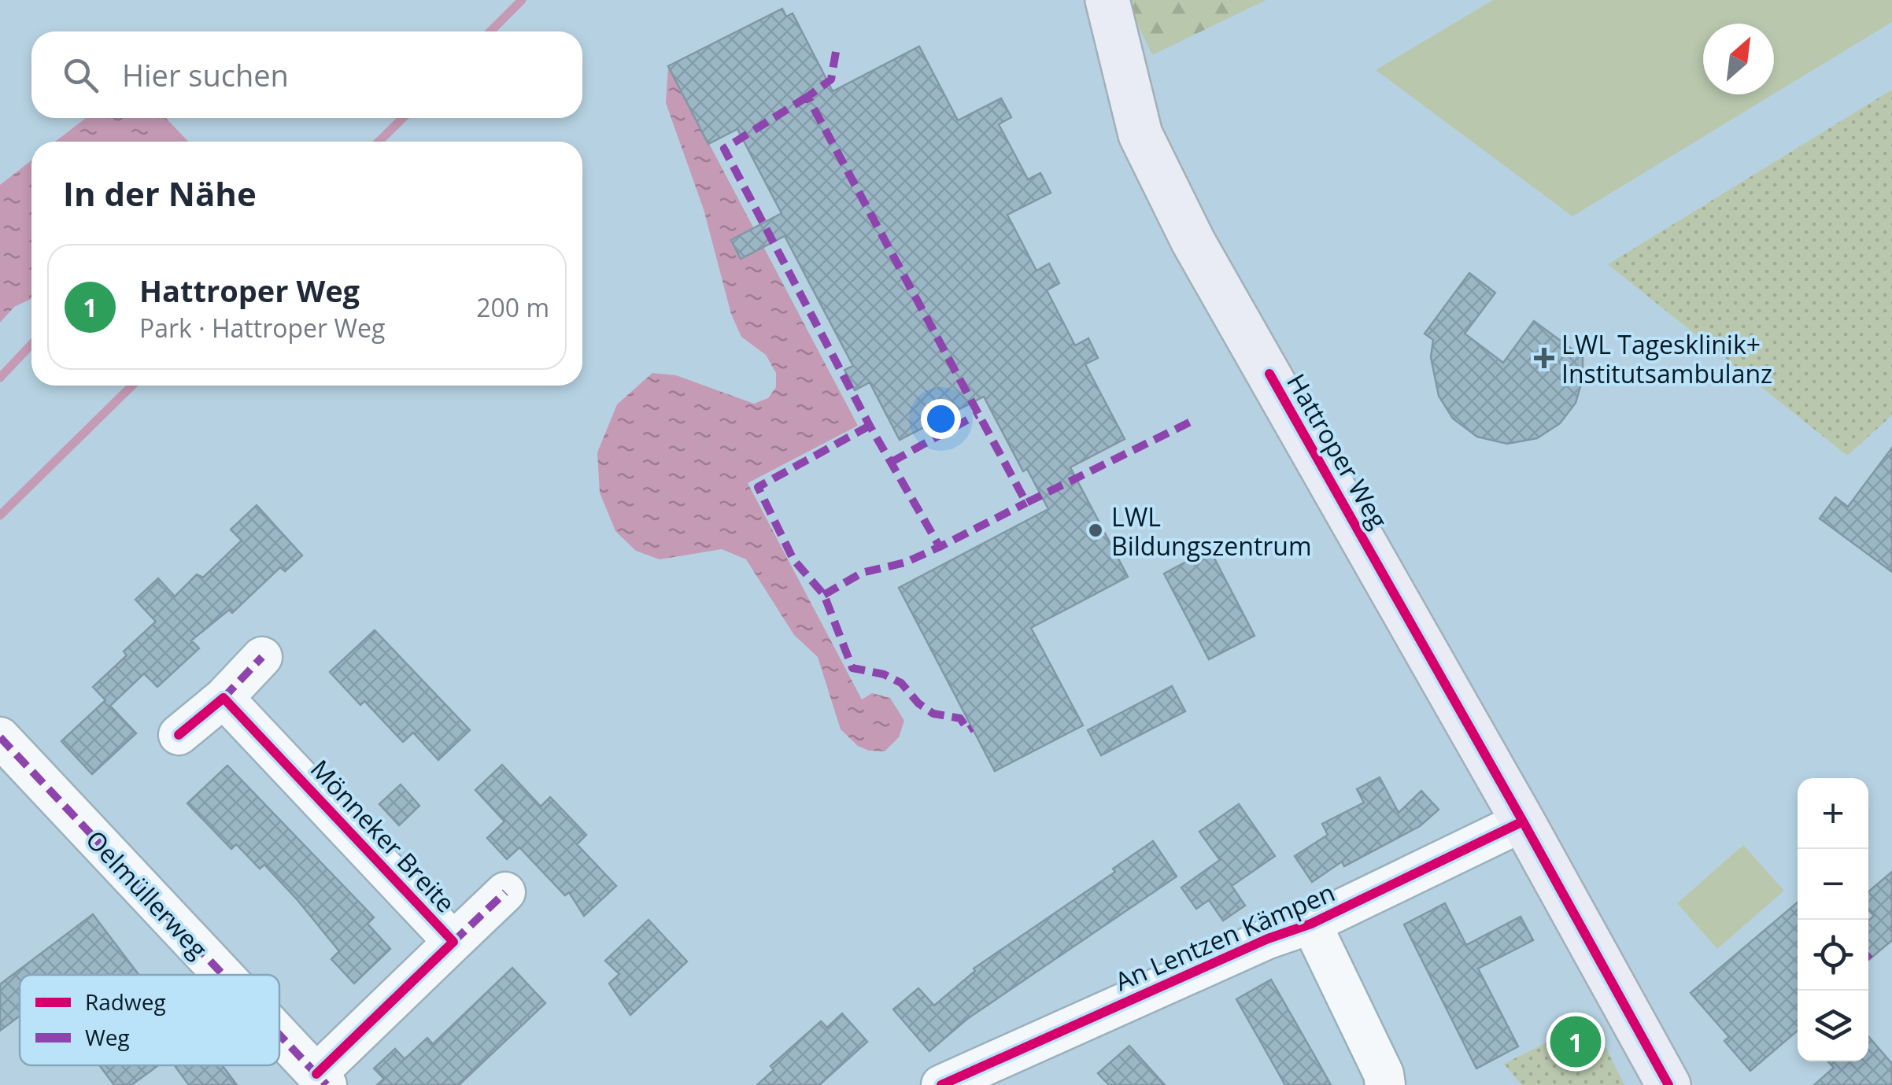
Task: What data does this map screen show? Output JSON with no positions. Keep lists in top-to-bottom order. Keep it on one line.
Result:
{"streets":{"main road":["Hattroper Weg"],"street":["Mönneker Breite","Oelmüllerweg","An Lentzen Kämpen"]},"crossings":[["Hattroper Weg","An Lentzen Kämpen"],["Mönneker Breite","Oelmüllerweg"]],"places":{"health":["LWL Tagesklinik+ Institutsambulanz"],"other":["LWL Bildungszentrum"]},"legend":["Radweg","Weg"],"north":"top right","page":{"search":"Hier suchen","heading":"In der Nähe","list":[{"mark":"1","name":"Hattroper Weg","note":"Park · Hattroper Weg","value":"200 m"}],"map_buttons":["+","−"],"pins":"1"}}
